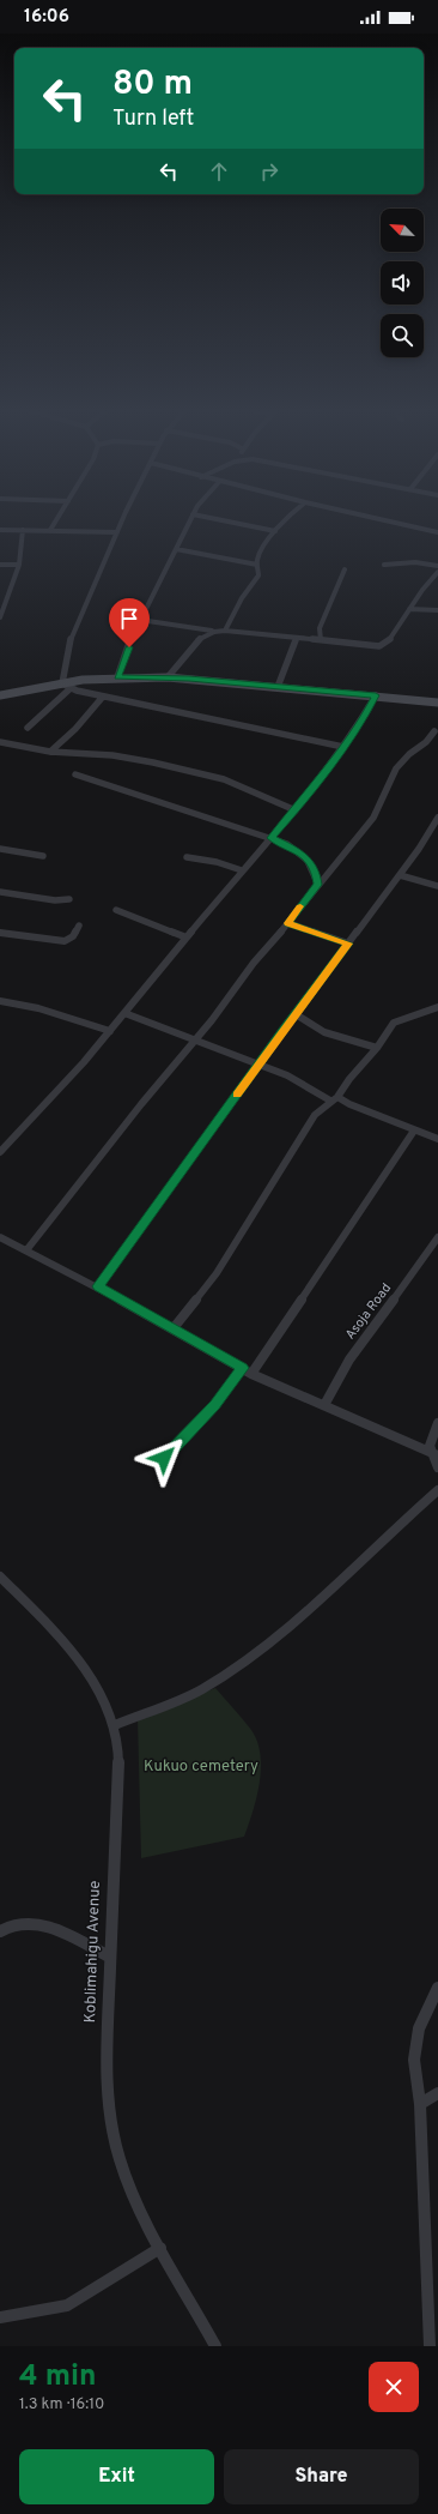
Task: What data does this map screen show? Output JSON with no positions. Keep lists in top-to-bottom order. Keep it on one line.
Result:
{"streets":{"street":["Asoja Road","Koblimahigu Avenue"]},"parks":["Kukuo cemetery"],"north":"top left","page":{"status":"16:06","turn":["80 m","Turn left"],"heading":["4 min","1.3 km · 16:10"],"buttons":["Exit","Share"]}}
